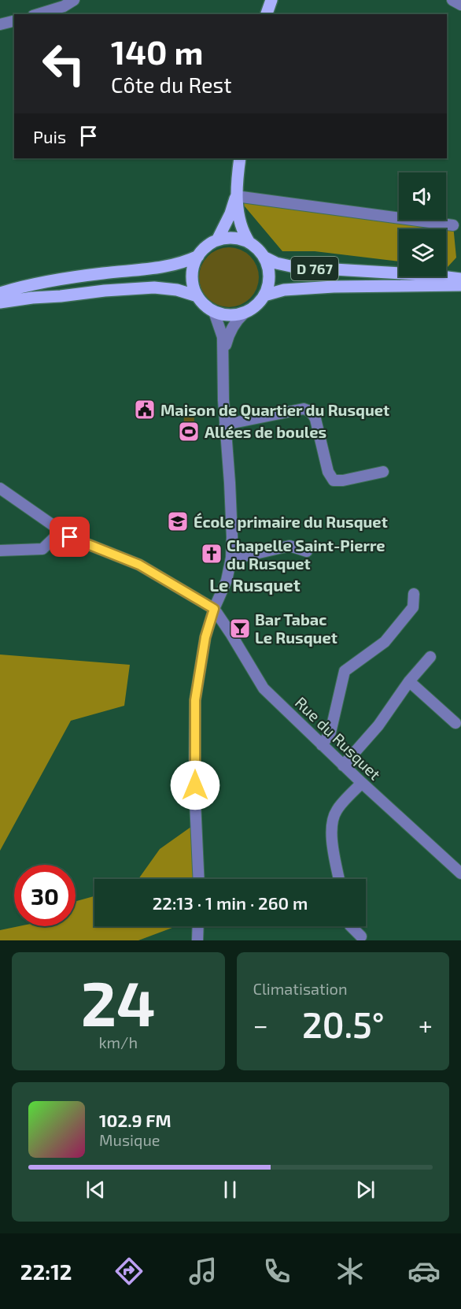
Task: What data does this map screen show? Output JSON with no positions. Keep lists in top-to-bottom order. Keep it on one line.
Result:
{"streets":{"main road":["D 767"],"street":["Rue du Rusquet"]},"districts":["Le Rusquet"],"places":{"public building":["Maison de Quartier du Rusquet"],"sports":["Allées de boules"],"school or university":["École primaire du Rusquet"],"church":["Chapelle Saint-Pierre du Rusquet"],"bar":["Bar Tabac Le Rusquet"]},"page":{"turn":["140 m","Côte du Rest"],"then":"Puis","limit":"30","trip":"22:13 · 1 min · 260 m","tile":[["24","km/h"],"Climatisation"],"heat":["−","20.5°","+"],"song":["102.9 FM","Musique"],"tabs":"22:12"}}
